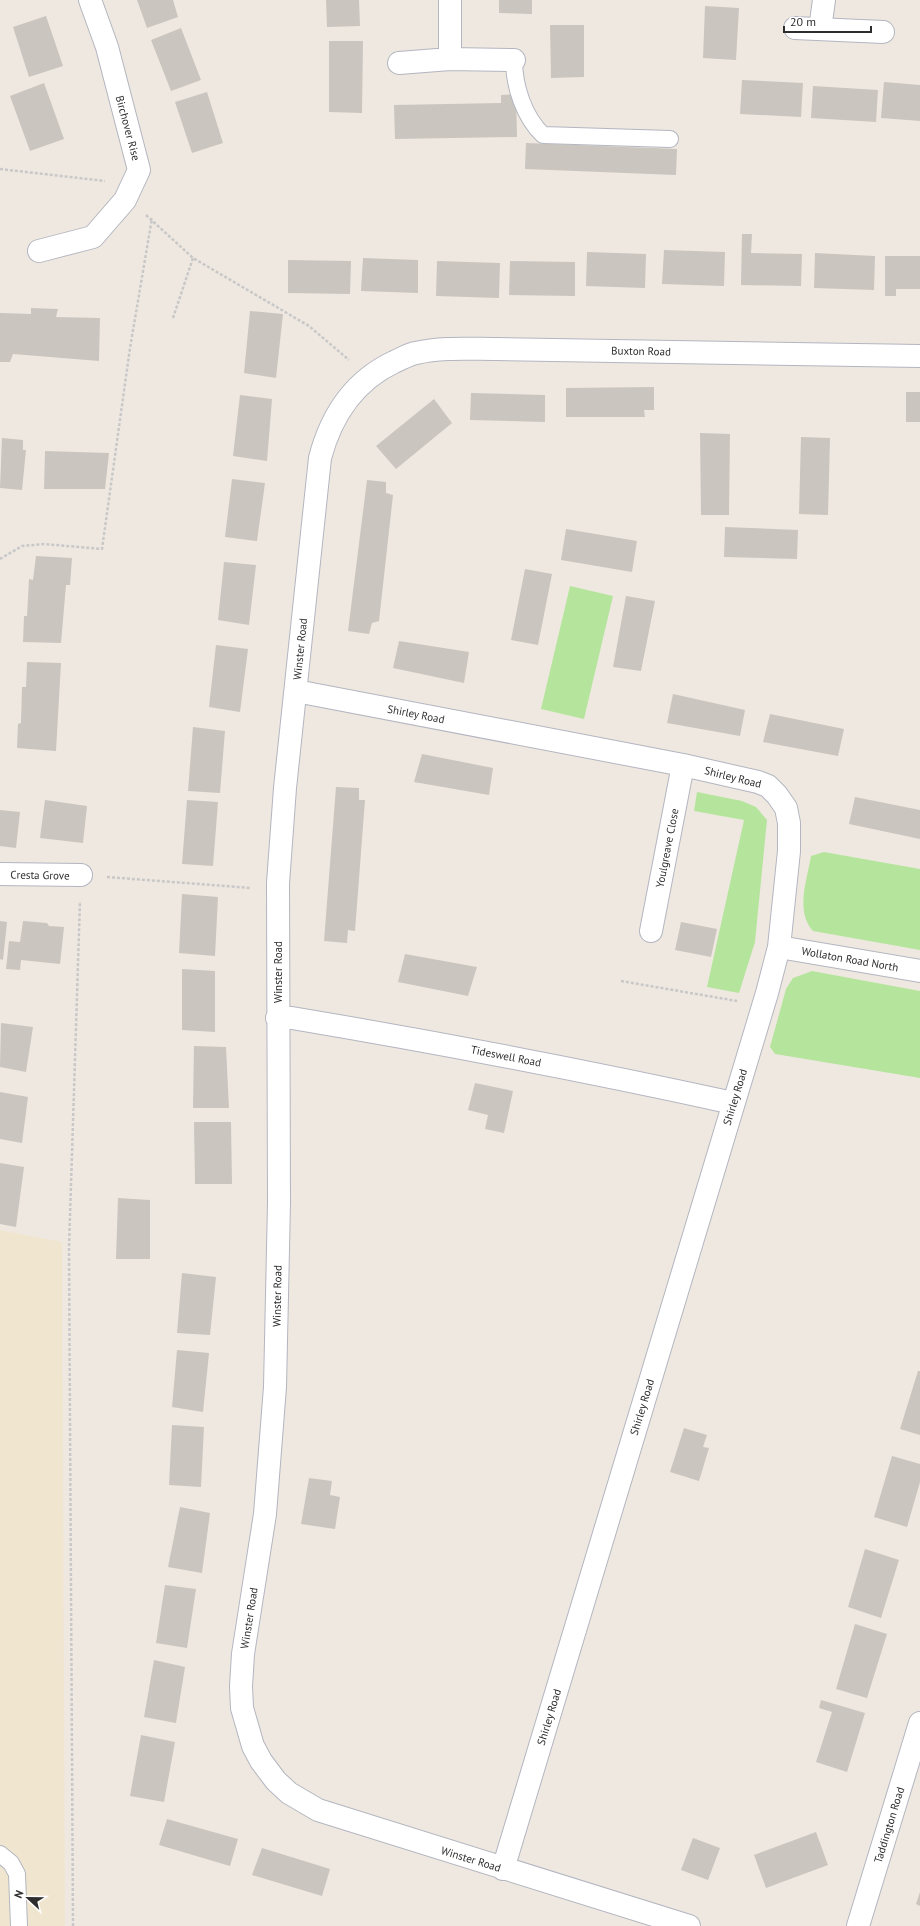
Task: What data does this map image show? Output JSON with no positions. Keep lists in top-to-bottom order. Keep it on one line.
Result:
{"streets":{"street":["Birchover Rise","Buxton Road","Winster Road","Shirley Road","Youlgreave Close","Cresta Grove","Wollaton Road North","Tideswell Road","Taddington Road"]},"crossings":[["Buxton Road","Winster Road"],["Winster Road","Shirley Road"],["Winster Road","Tideswell Road"],["Shirley Road","Youlgreave Close"],["Shirley Road","Wollaton Road North"],["Shirley Road","Tideswell Road"]],"scale_bar":"20 m","north":"left"}
